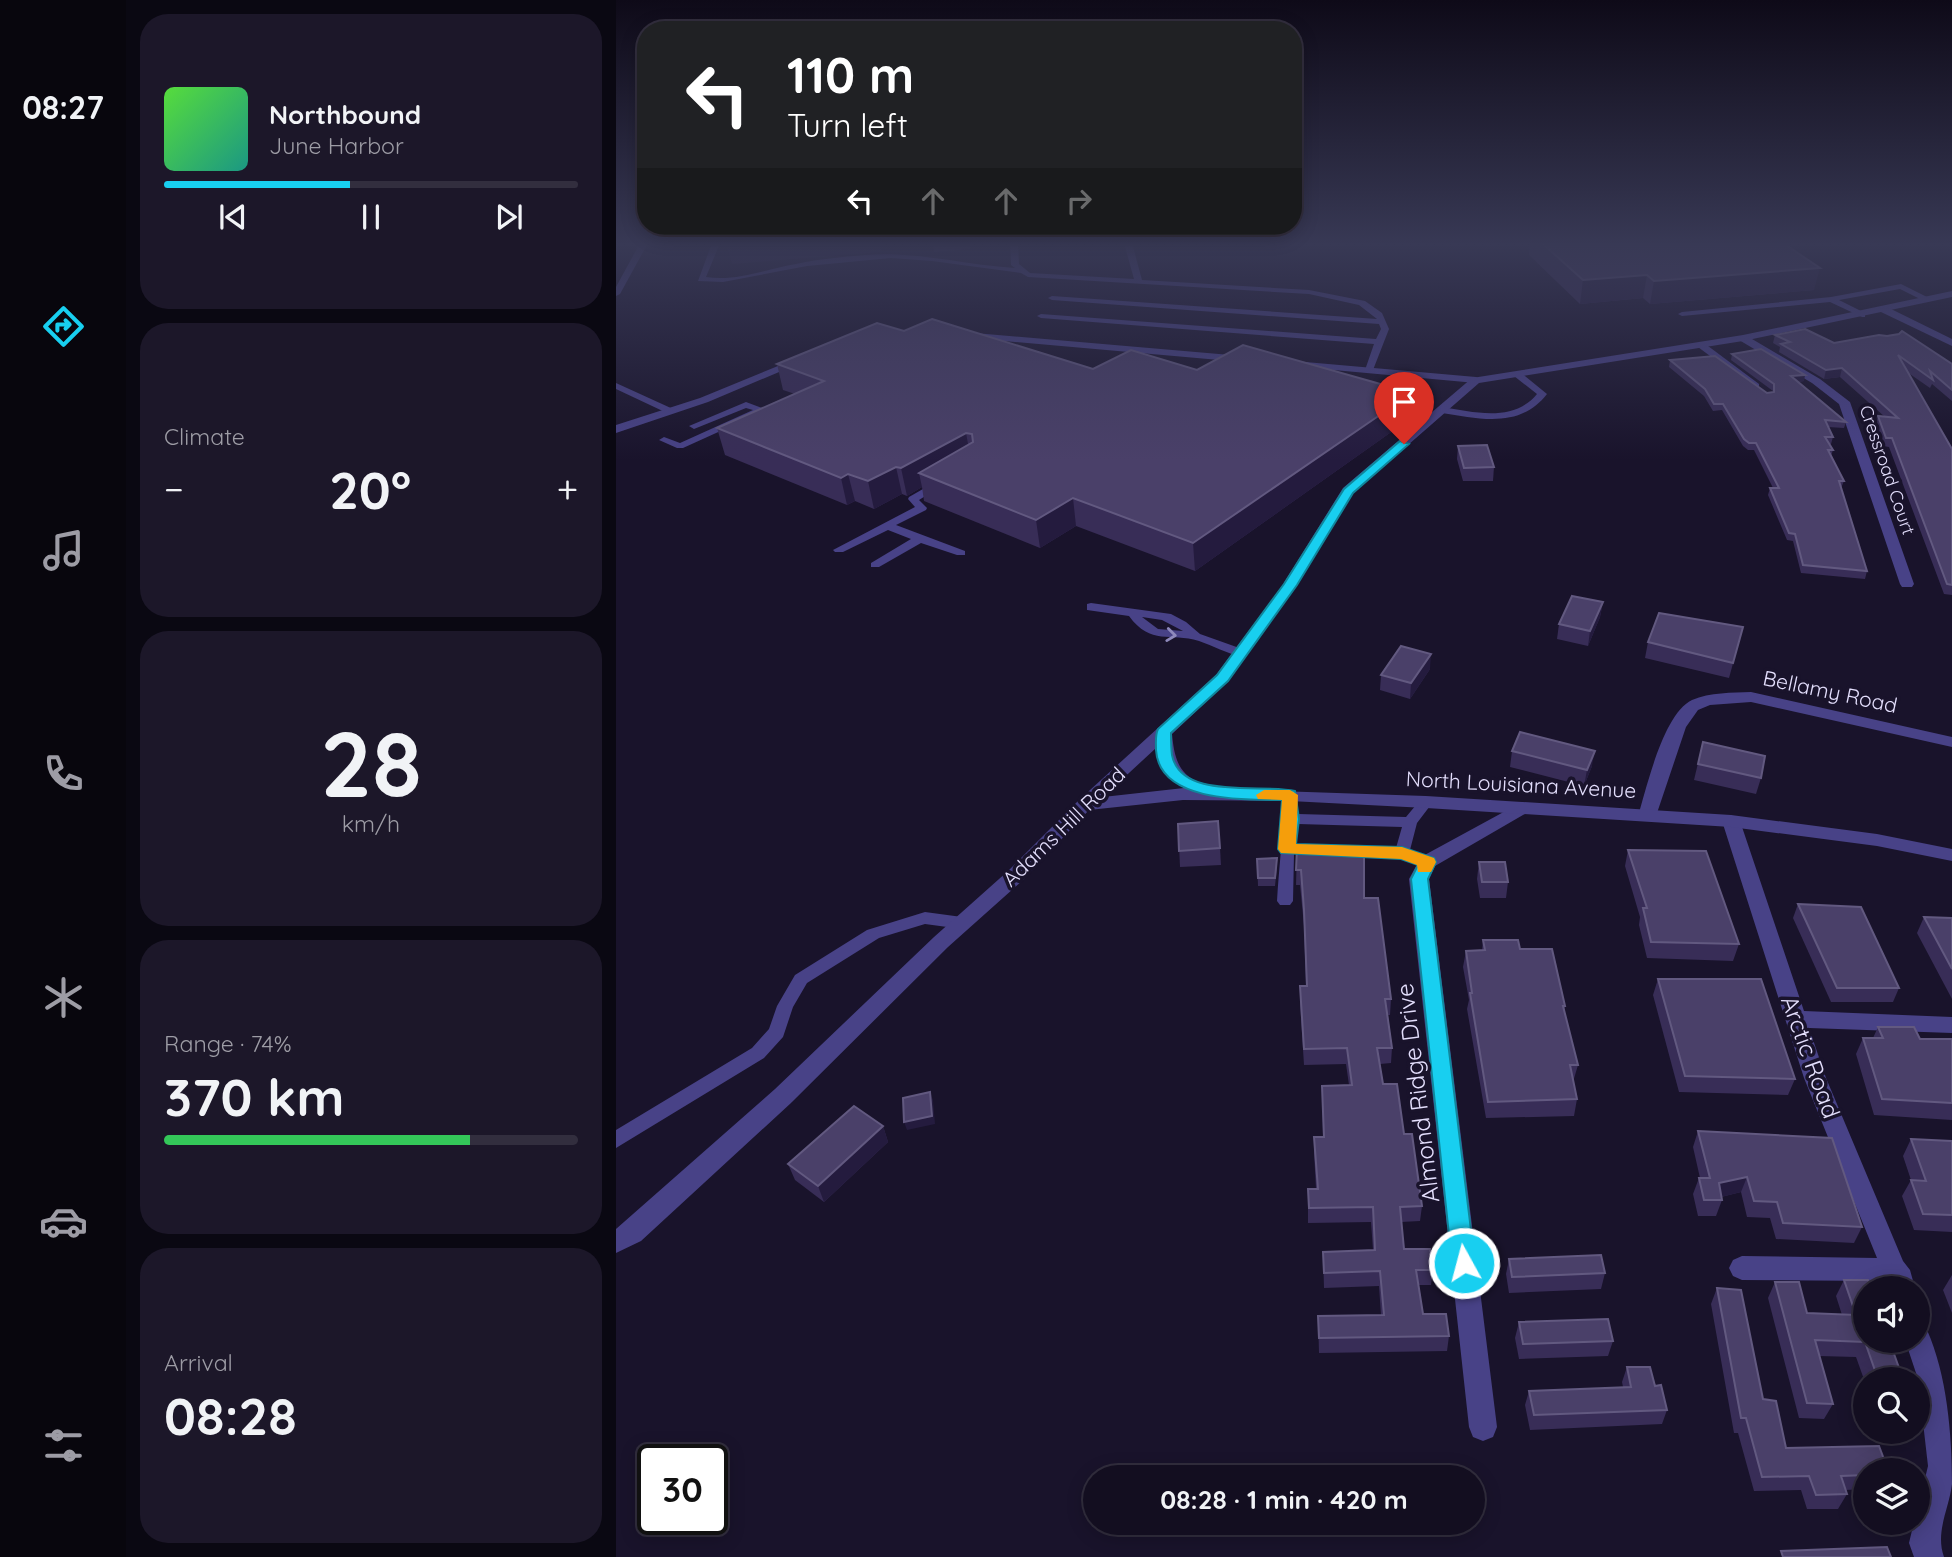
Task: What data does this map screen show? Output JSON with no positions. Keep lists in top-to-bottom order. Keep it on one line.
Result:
{"streets":{"street":["Cressroad Court","Bellamy Road","North Louisiana Avenue","Adams Hill Road","Arctic Road","Almond Ridge Drive"]},"crossings":[["Bellamy Road","North Louisiana Avenue"],["North Louisiana Avenue","Adams Hill Road"],["North Louisiana Avenue","Arctic Road"]],"page":{"tabs":"08:27","turn":["110 m","Turn left"],"song":["Northbound","June Harbor"],"tile":["Climate",["28","km/h"],["Range · 74%","370 km"],["Arrival","08:28"]],"heat":["−","20°","+"],"limit":"30","trip":"08:28 · 1 min · 420 m"}}
